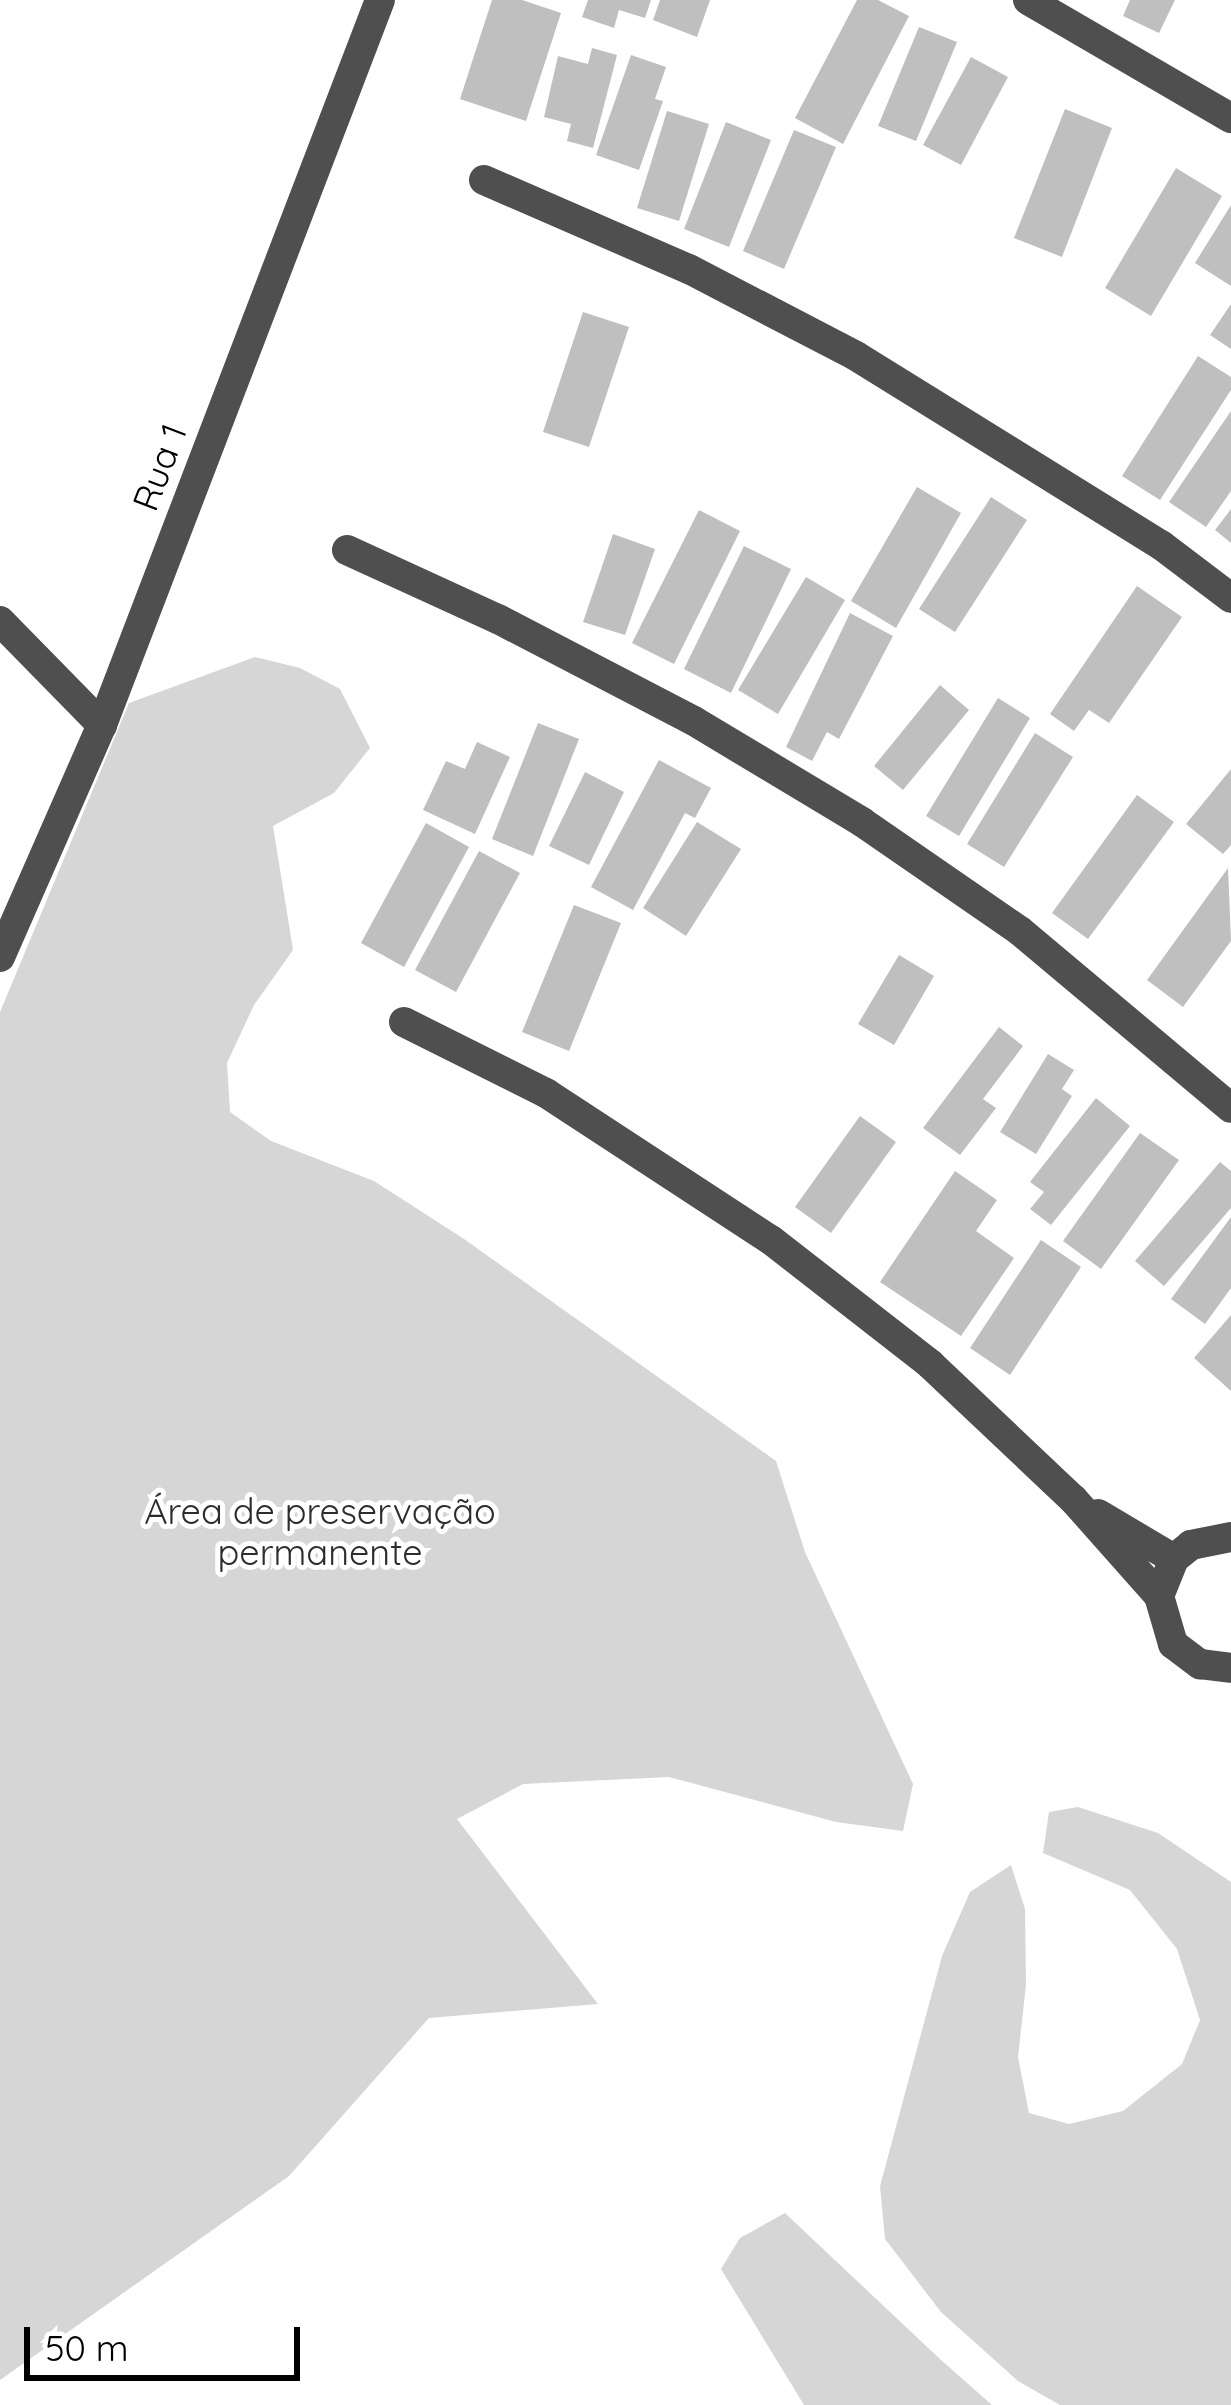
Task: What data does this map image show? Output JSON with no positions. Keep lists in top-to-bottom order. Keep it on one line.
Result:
{"streets":{"street":["Rua 1"]},"parks":["Área de preservação permanente"],"scale_bar":"50 m"}
